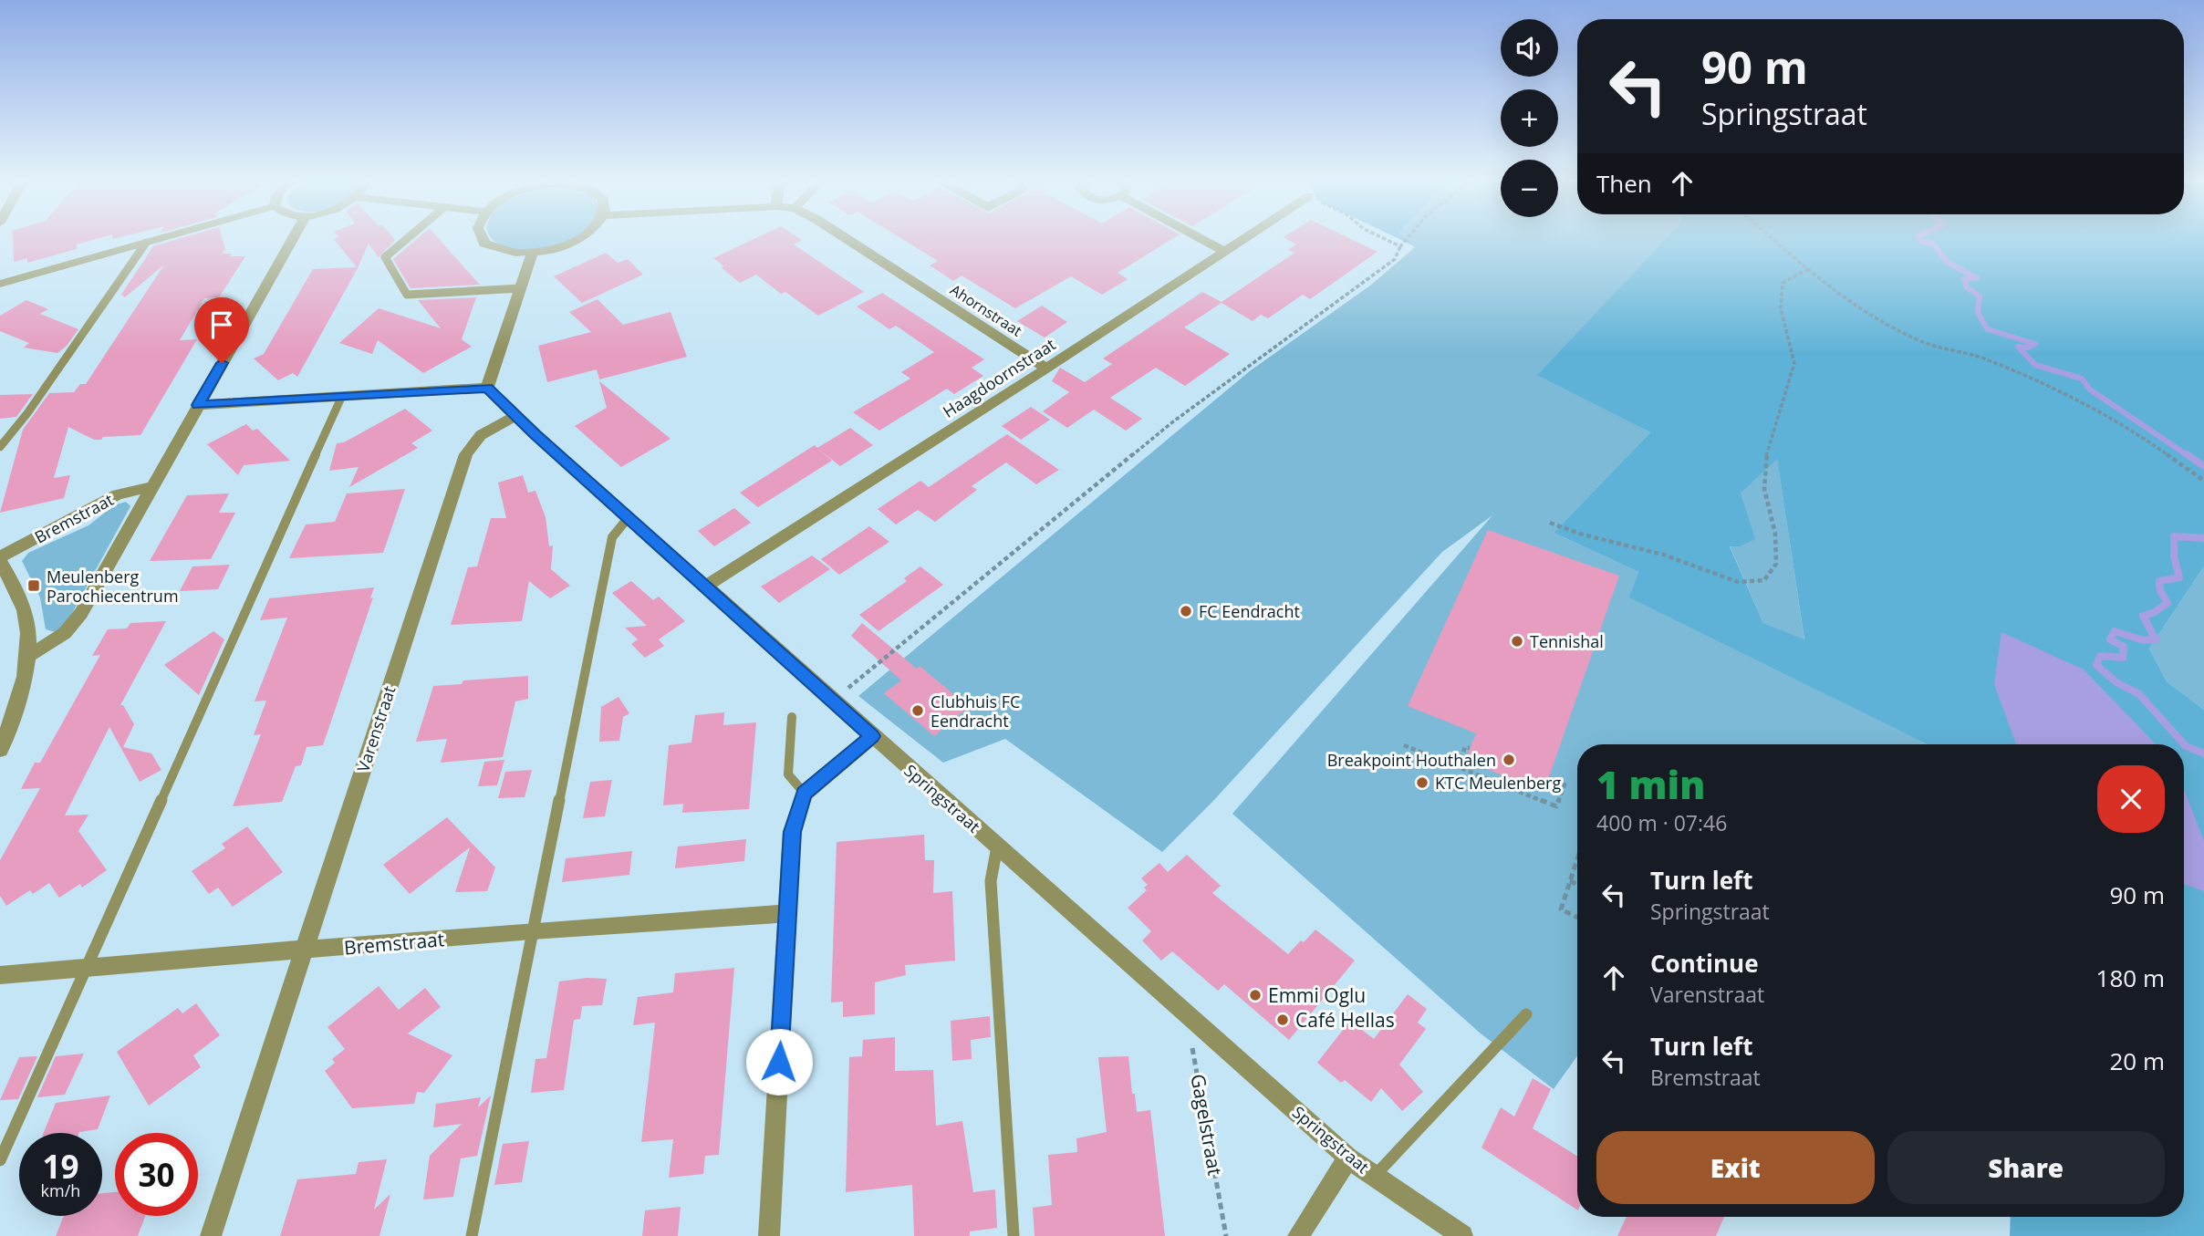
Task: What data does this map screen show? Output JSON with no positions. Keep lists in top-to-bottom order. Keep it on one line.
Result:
{"streets":{"street":["Ahornstraat","Haagdoornstraat","Bremstraat","Varenstraat","Springstraat"],"path":["Gagelstraat"]},"crossings":[["Ahornstraat","Haagdoornstraat"],["Haagdoornstraat","Springstraat"],["Bremstraat","Varenstraat"],["Varenstraat","Springstraat"],["Springstraat","Gagelstraat"]],"places":{"transit":["Meulenberg Parochiecentrum"],"other":["FC Eendracht","Tennishal","Clubhuis FC Eendracht","Breakpoint Houthalen","KTC Meulenberg","Emmi Oglu","Café Hellas"]},"page":{"map_buttons":["+","−"],"turn":["90 m","Springstraat"],"then":"Then","heading":["1 min","400 m · 07:46"],"list":[{"name":"Turn left","note":"Springstraat","value":"90 m"},{"name":"Continue","note":"Varenstraat","value":"180 m"},{"name":"Turn left","note":"Bremstraat","value":"20 m"}],"buttons":["Exit","Share"],"speed":"19 km/h","limit":"30"}}
